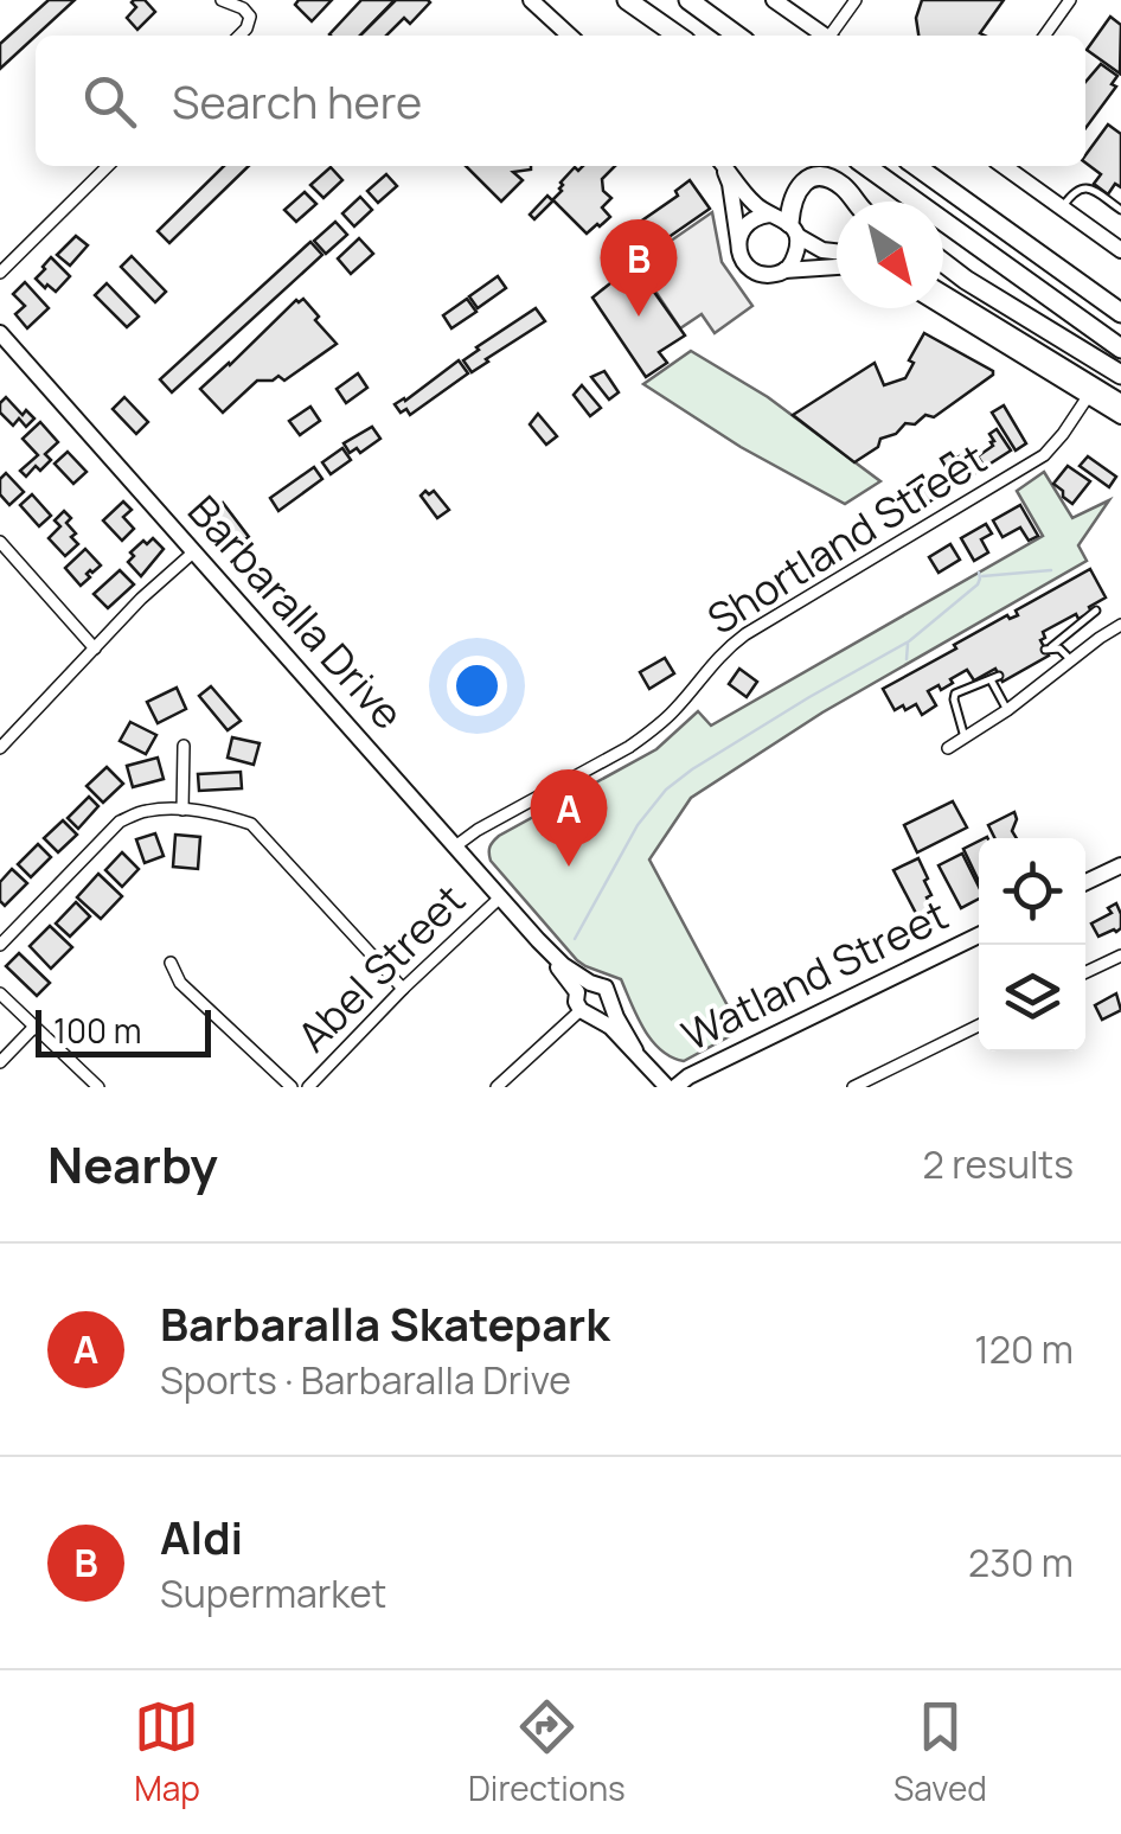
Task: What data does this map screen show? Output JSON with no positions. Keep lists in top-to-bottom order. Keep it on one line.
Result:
{"streets":{"street":["Shortland Street","Barbaralla Drive","Abel Street","Watland Street"]},"crossings":[["Shortland Street","Barbaralla Drive"],["Barbaralla Drive","Abel Street"],["Barbaralla Drive","Watland Street"]],"scale_bar":"100 m","north":"bottom right","page":{"search":"Search here","pins":["B","A"],"scale":"100 m","heading":["Nearby","2 results"],"list":[{"mark":"A","name":"Barbaralla Skatepark","note":"Sports · Barbaralla Drive","value":"120 m"},{"mark":"B","name":"Aldi","note":"Supermarket","value":"230 m"}],"nav":["Map","Directions","Saved"]}}
